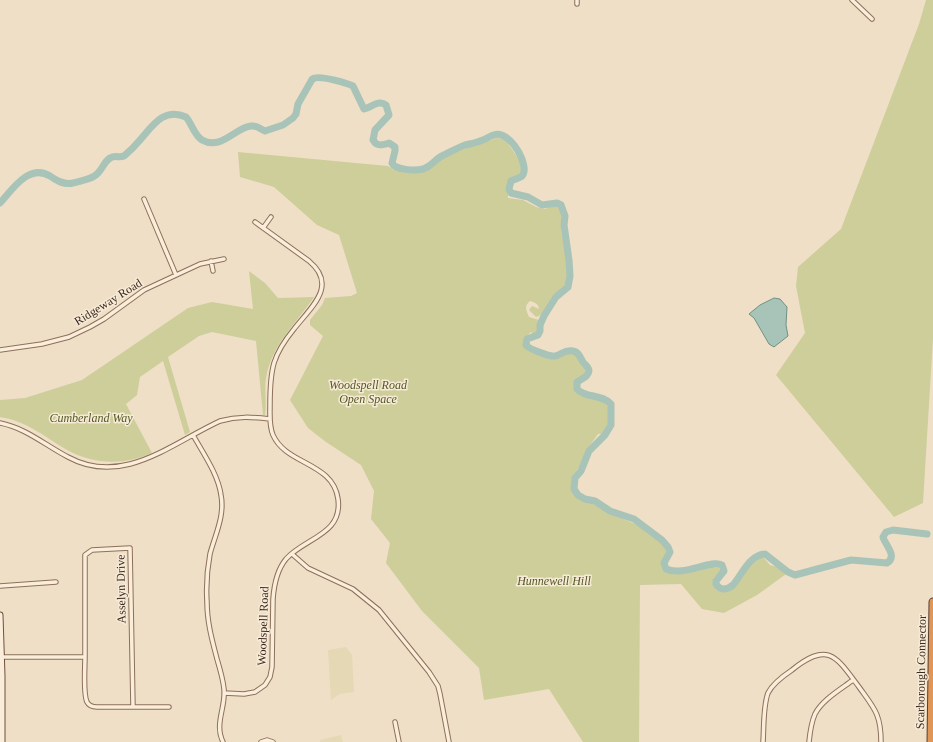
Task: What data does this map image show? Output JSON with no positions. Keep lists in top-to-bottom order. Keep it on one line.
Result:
{"streets":{"highway":["Scarborough Connector"],"street":["Ridgeway Road","Asselyn Drive","Woodspell Road"]},"parks":["Woodspell Road Open Space","Cumberland Way","Hunnewell Hill"]}
